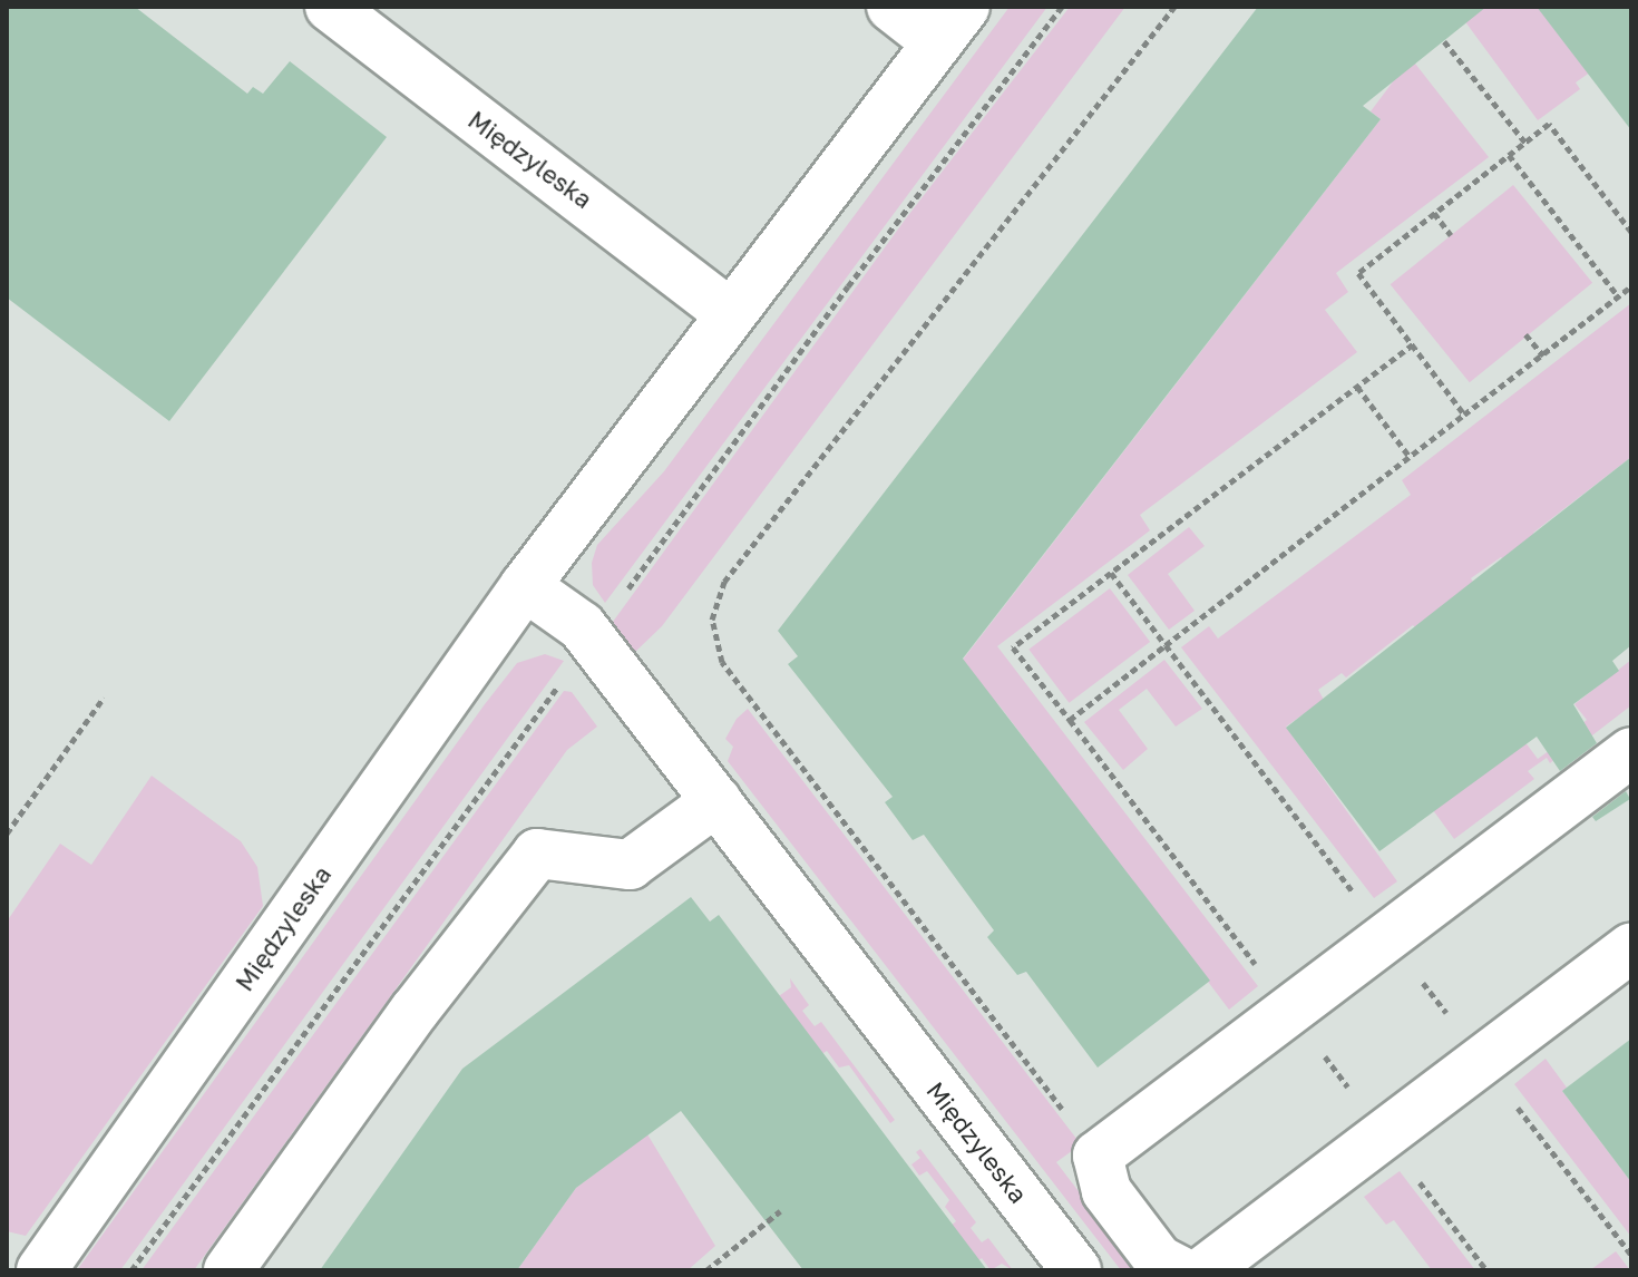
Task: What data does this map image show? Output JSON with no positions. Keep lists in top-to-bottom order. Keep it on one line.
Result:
{"streets":{"street":["Międzyleska"]}}
